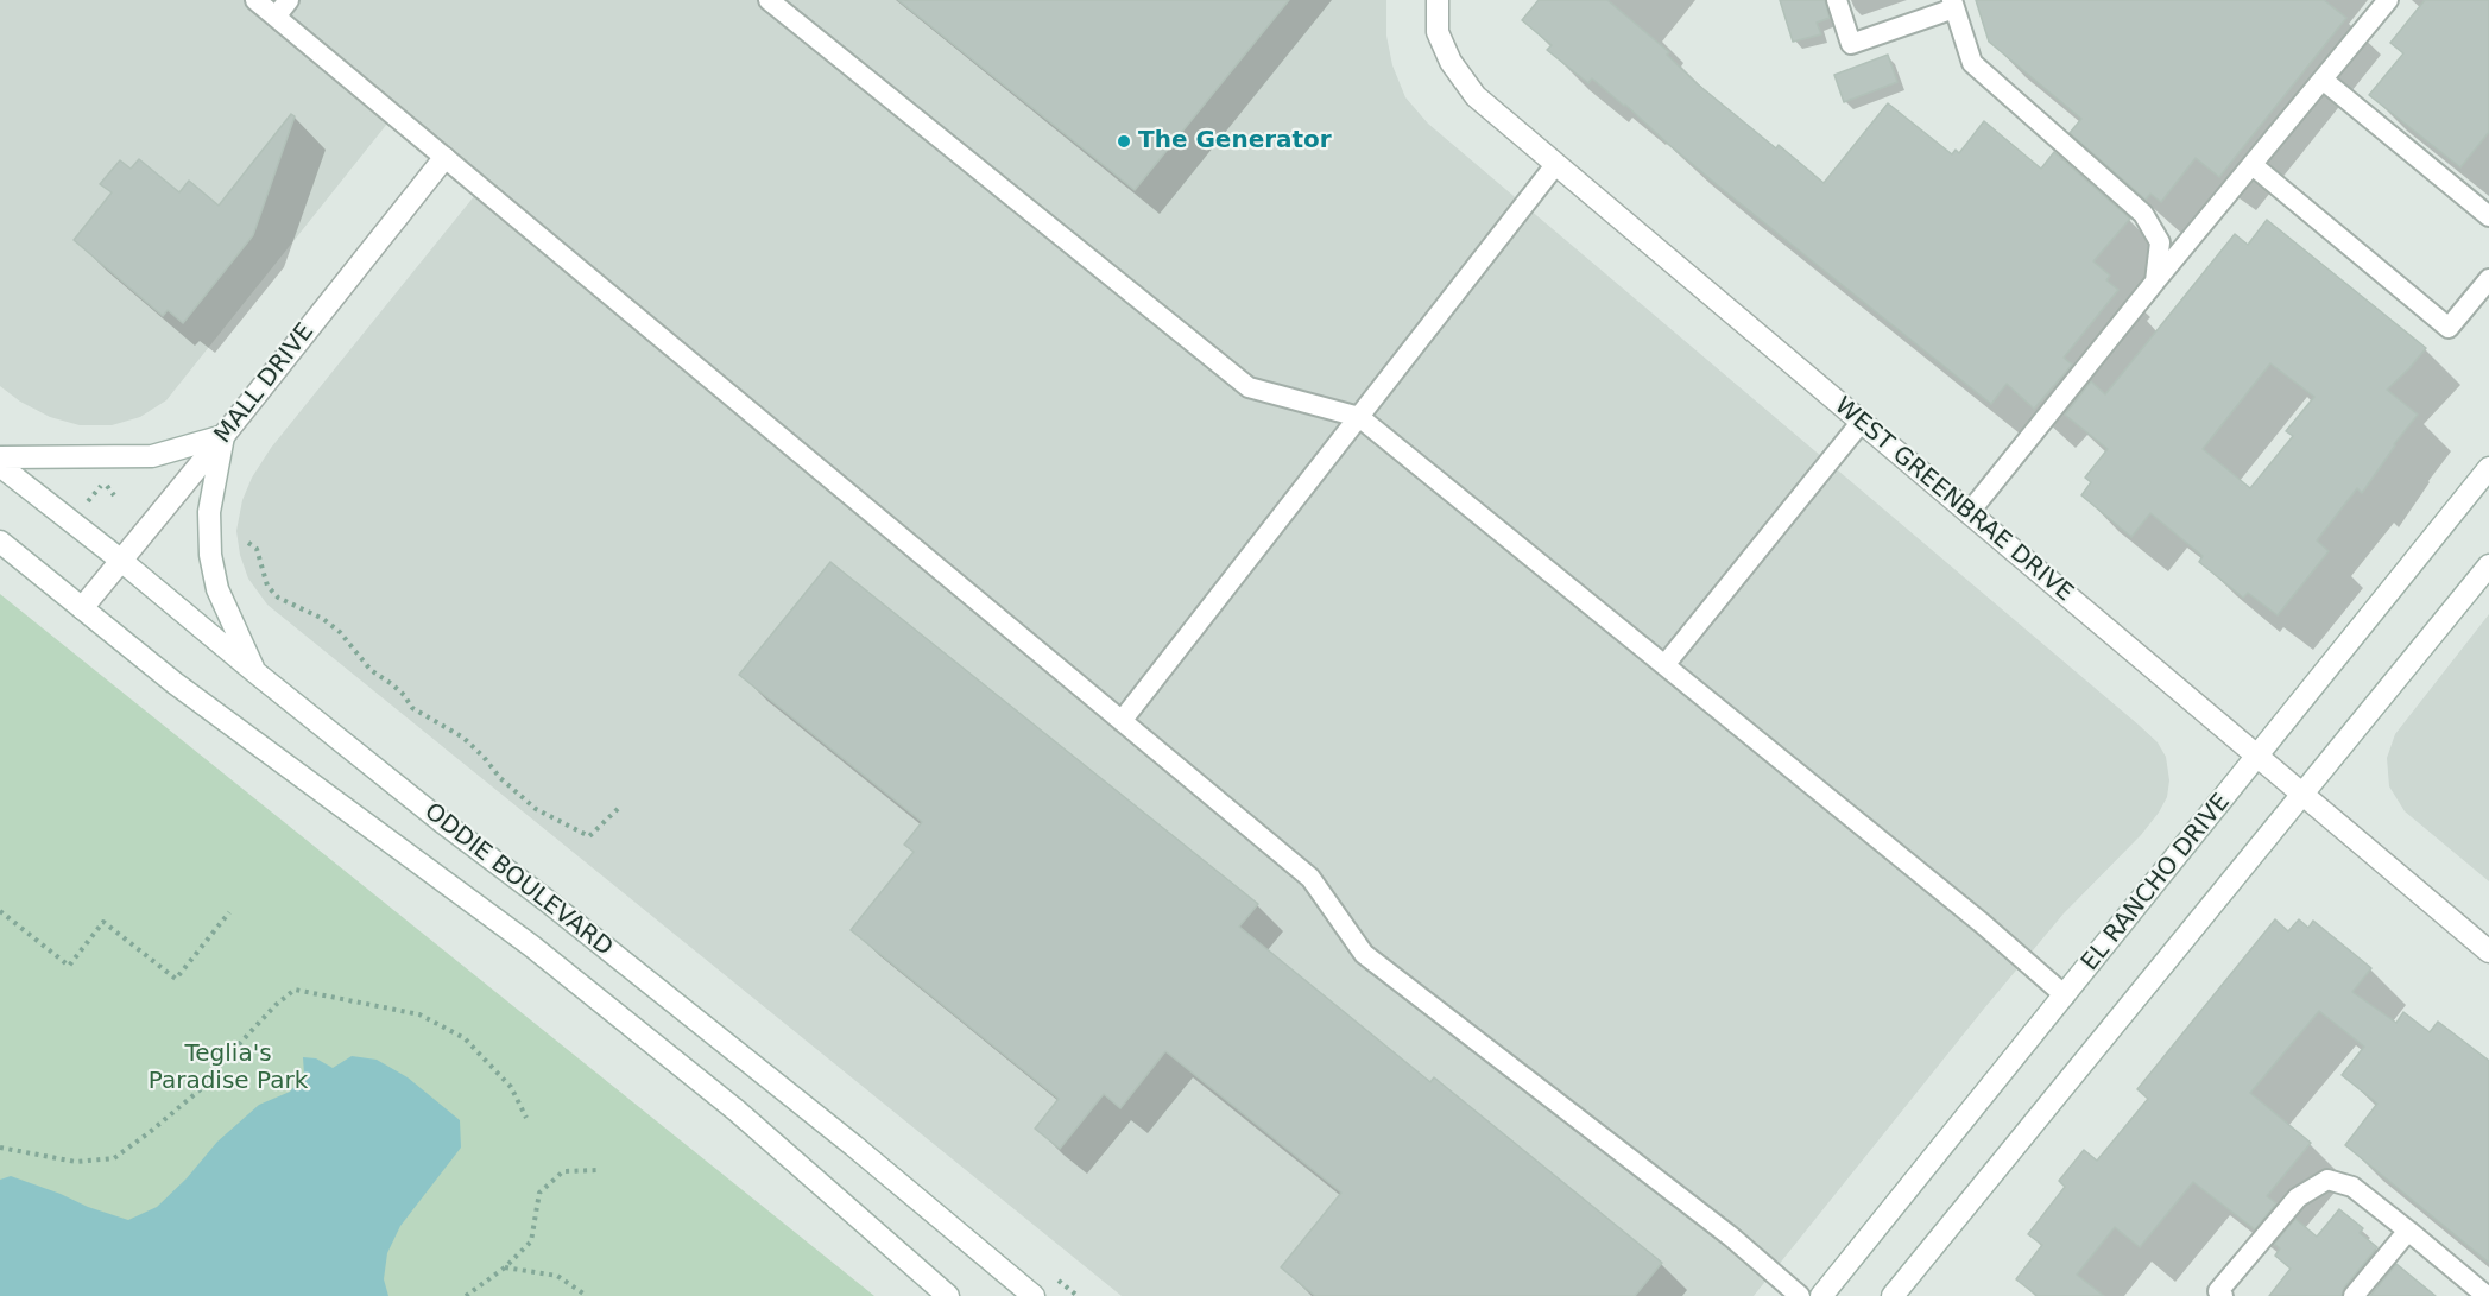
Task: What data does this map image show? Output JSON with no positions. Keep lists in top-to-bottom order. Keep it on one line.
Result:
{"streets":{"main road":["MALL DRIVE","WEST GREENBRAE DRIVE","ODDIE BOULEVARD","EL RANCHO DRIVE"]},"crossings":[["MALL DRIVE","ODDIE BOULEVARD"],["WEST GREENBRAE DRIVE","EL RANCHO DRIVE"]],"parks":["Teglia's Paradise Park"],"places":["The Generator"]}
